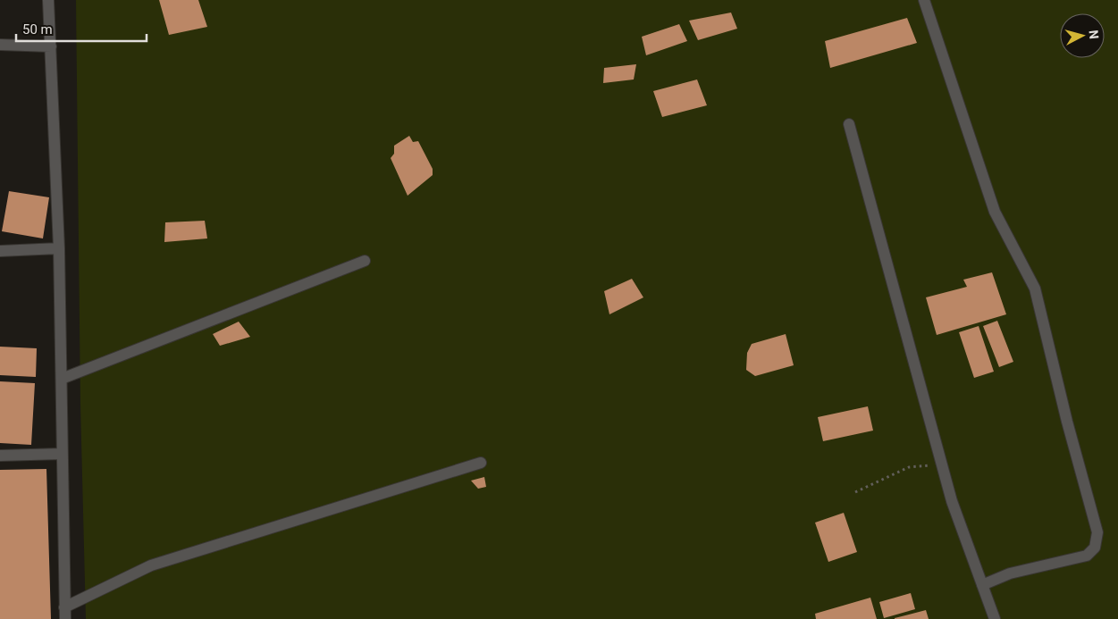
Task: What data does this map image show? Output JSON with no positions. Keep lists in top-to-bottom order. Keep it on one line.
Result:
{"scale_bar":"50 m","north":"right"}
